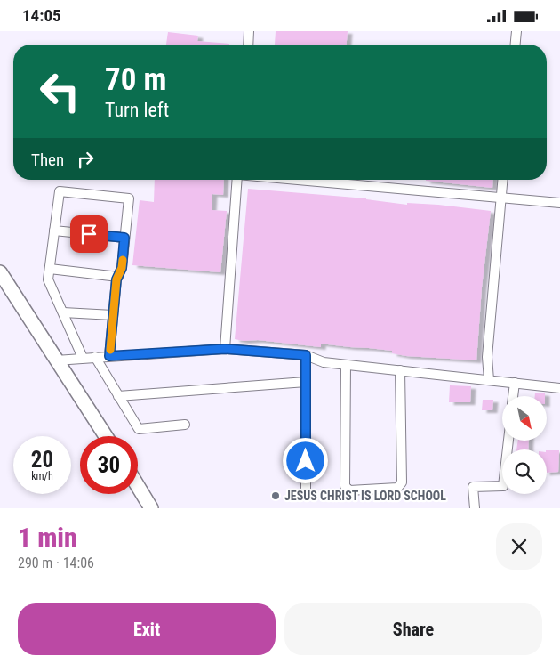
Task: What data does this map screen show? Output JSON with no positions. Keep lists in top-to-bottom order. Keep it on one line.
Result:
{"places":["JESUS CHRIST IS LORD SCHOOL"],"north":"bottom right","page":{"status":"14:05","turn":["70 m","Turn left"],"then":"Then","speed":"20 km/h","limit":"30","heading":["1 min","290 m · 14:06"],"buttons":["Exit","Share"]}}
